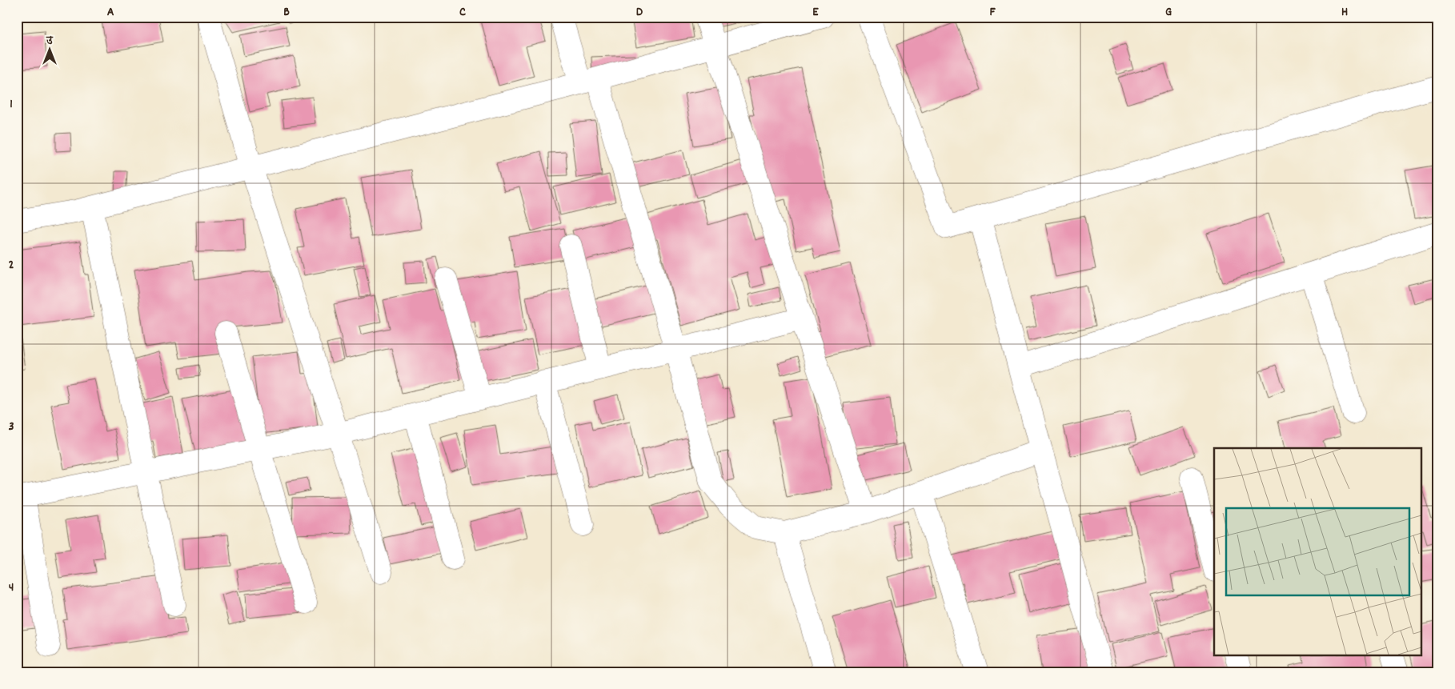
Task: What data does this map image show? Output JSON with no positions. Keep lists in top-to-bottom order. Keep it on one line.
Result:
{"north":"top","grid":{"columns":["A","B","C","D","E","F","G","H"],"rows":["1","2","3","4"]}}
